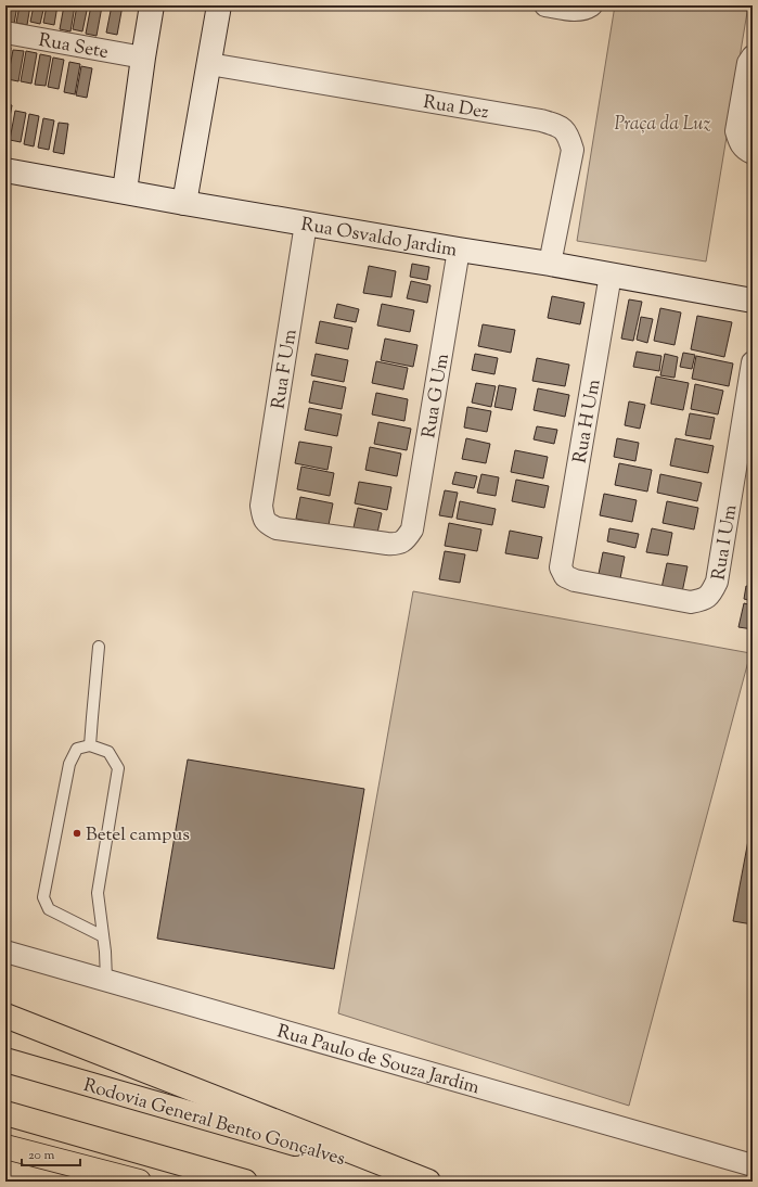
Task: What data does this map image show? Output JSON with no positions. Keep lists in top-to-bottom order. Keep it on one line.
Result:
{"streets":{"highway":["Rodovia General Bento Gonçalves"],"street":["Rua Sete","Rua Dez","Rua Osvaldo Jardim","Rua F Um","Rua G Um","Rua H Um","Rua I Um","Rua Paulo de Souza Jardim"]},"crossings":[["Rua Dez","Rua Osvaldo Jardim"],["Rua Osvaldo Jardim","Rua F Um"],["Rua Osvaldo Jardim","Rua G Um"],["Rua Osvaldo Jardim","Rua H Um"],["Rua F Um","Rua G Um"],["Rua H Um","Rua I Um"]],"parks":["Praça da Luz"],"places":["Betel campus"],"scale_bar":"20 m"}
